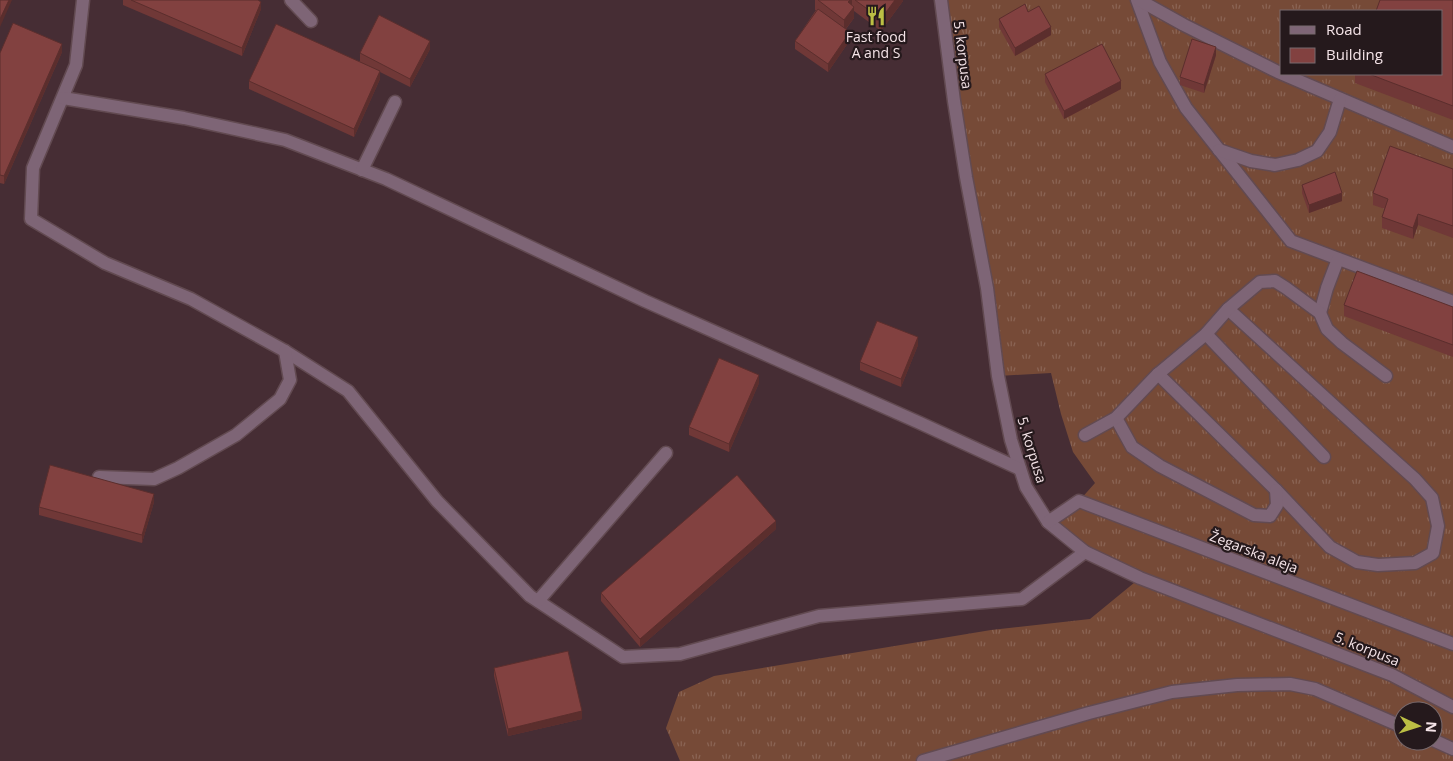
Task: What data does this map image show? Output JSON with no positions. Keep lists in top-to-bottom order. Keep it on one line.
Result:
{"streets":{"street":["5. korpusa","Žegarska aleja"]},"crossings":[["5. korpusa","Žegarska aleja"]],"places":{"restaurant":["Fast food A and S"]},"legend":["Road","Building"],"north":"right"}
